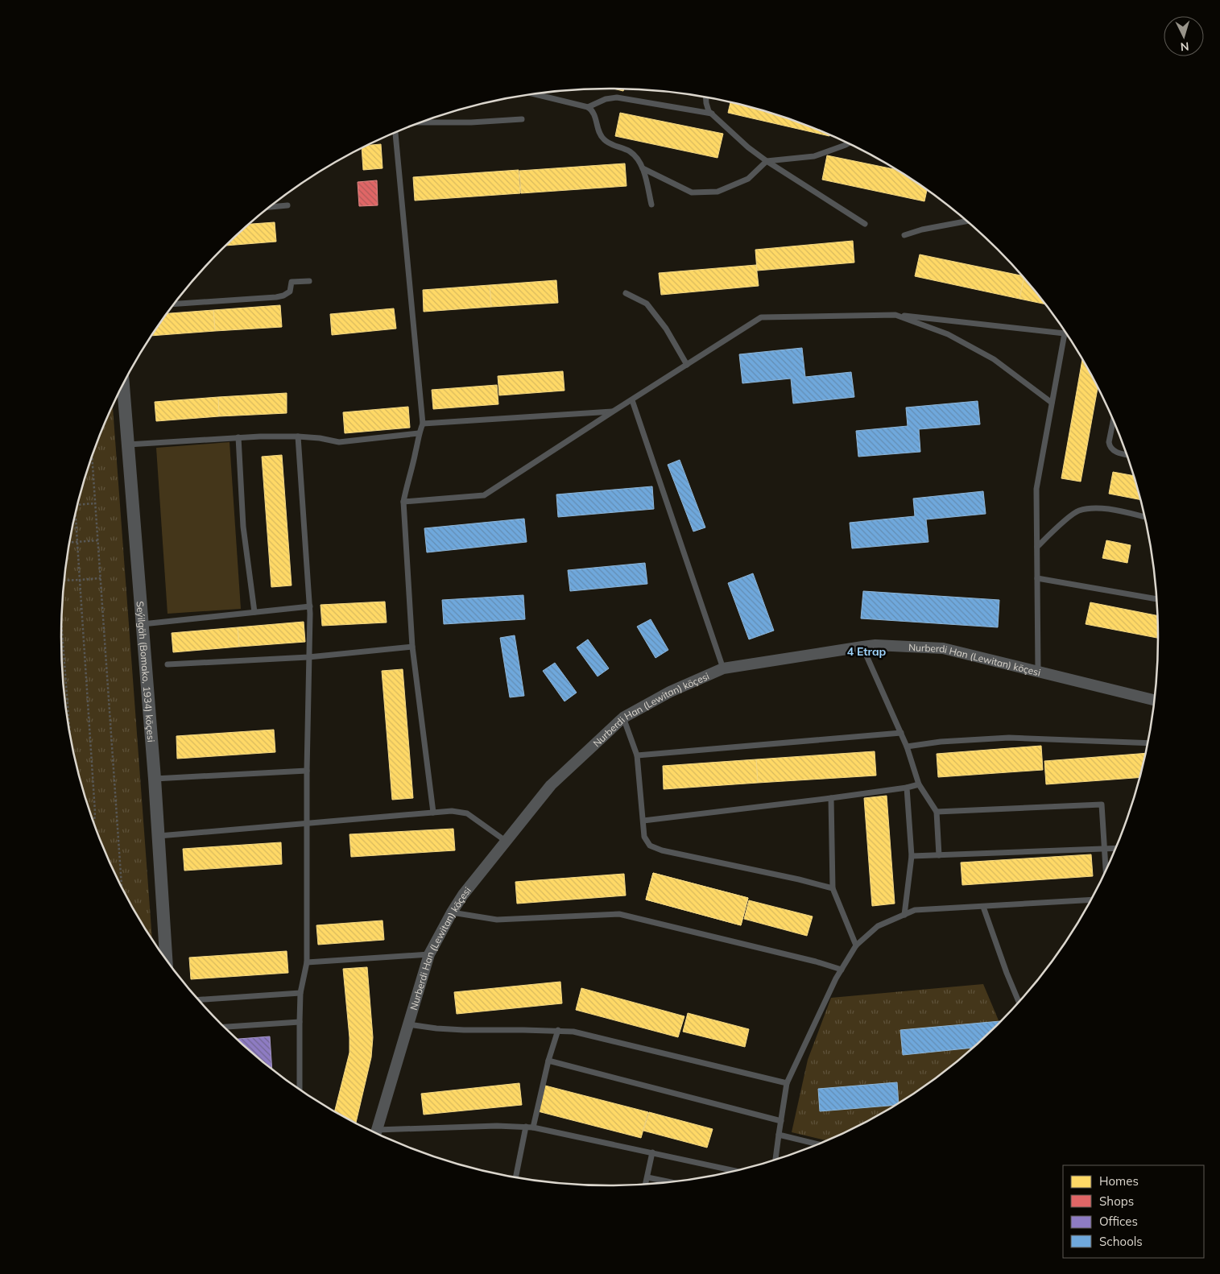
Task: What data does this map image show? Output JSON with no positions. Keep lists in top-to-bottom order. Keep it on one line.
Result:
{"streets":{"street":["Nurberdi Han (Lewitan) köçesi","Seýilgäh (Bomako, 1934) köçesi"]},"districts":["4 Etrap"],"legend":["Homes","Shops","Offices","Schools"],"north":"bottom"}
